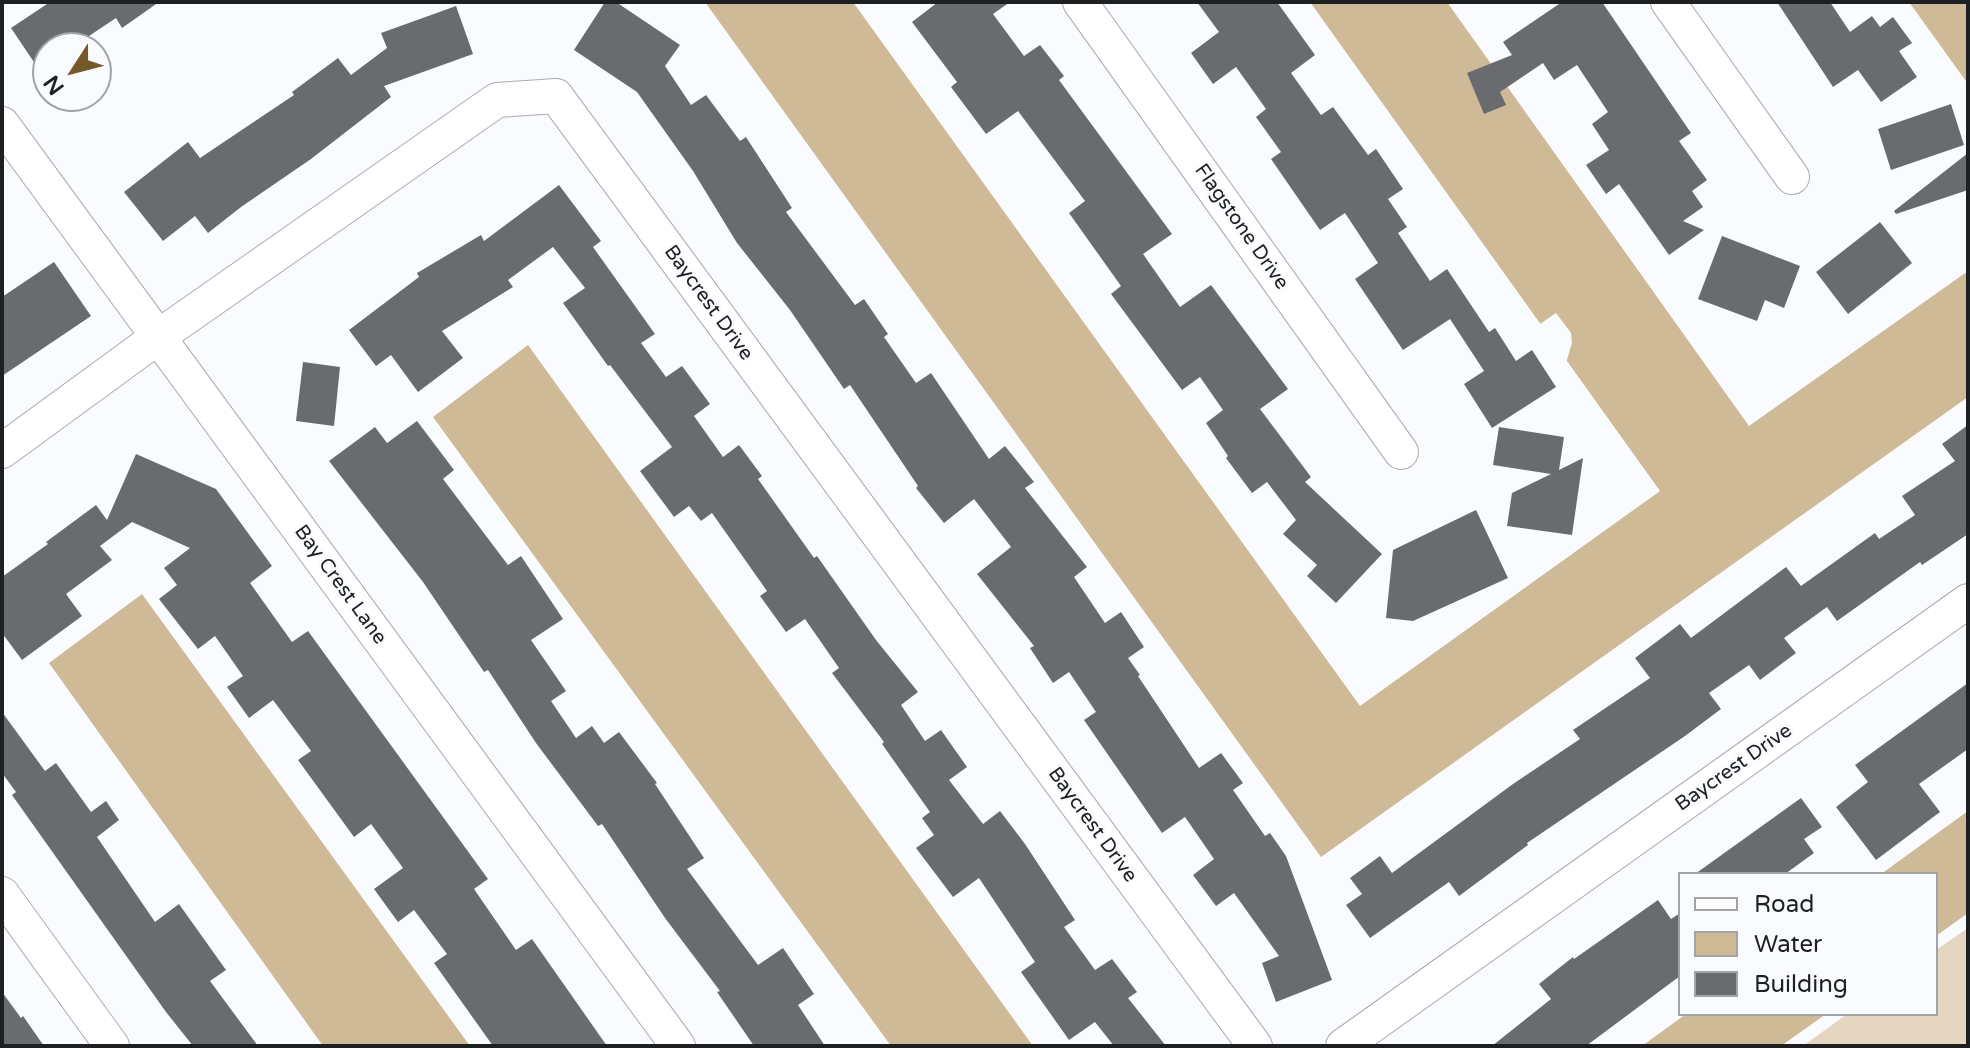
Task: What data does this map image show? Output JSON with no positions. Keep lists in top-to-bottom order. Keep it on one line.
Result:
{"streets":{"street":["Flagstone Drive","Baycrest Drive","Bay Crest Lane"]},"crossings":[["Baycrest Drive","Bay Crest Lane"]],"legend":["Road","Water","Building"],"north":"bottom left"}
